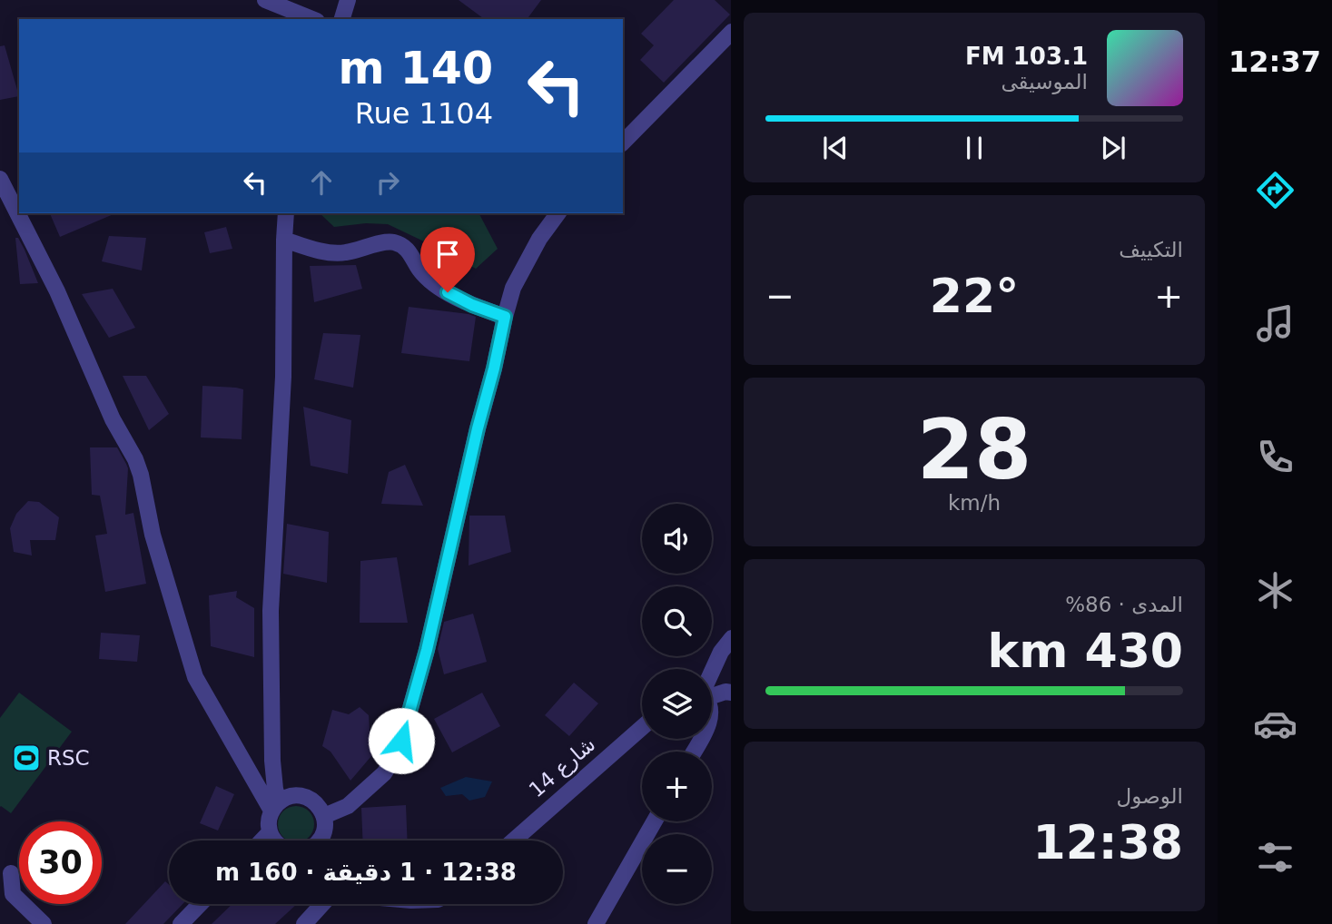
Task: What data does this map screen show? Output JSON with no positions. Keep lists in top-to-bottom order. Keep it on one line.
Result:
{"streets":{"street":["شارع 14"]},"places":{"sports":["RSC"]},"page":{"tabs":"12:37","turn":["140 m","Rue 1104"],"song":["103.1 FM","الموسيقى"],"tile":["التكييف",["28","km/h"],["المدى · 86%","430 km"],["الوصول","12:38"]],"heat":["−","22°","+"],"map_buttons":["+","−"],"limit":"30","trip":"12:38 · 1 دقيقة · 160 m"}}
